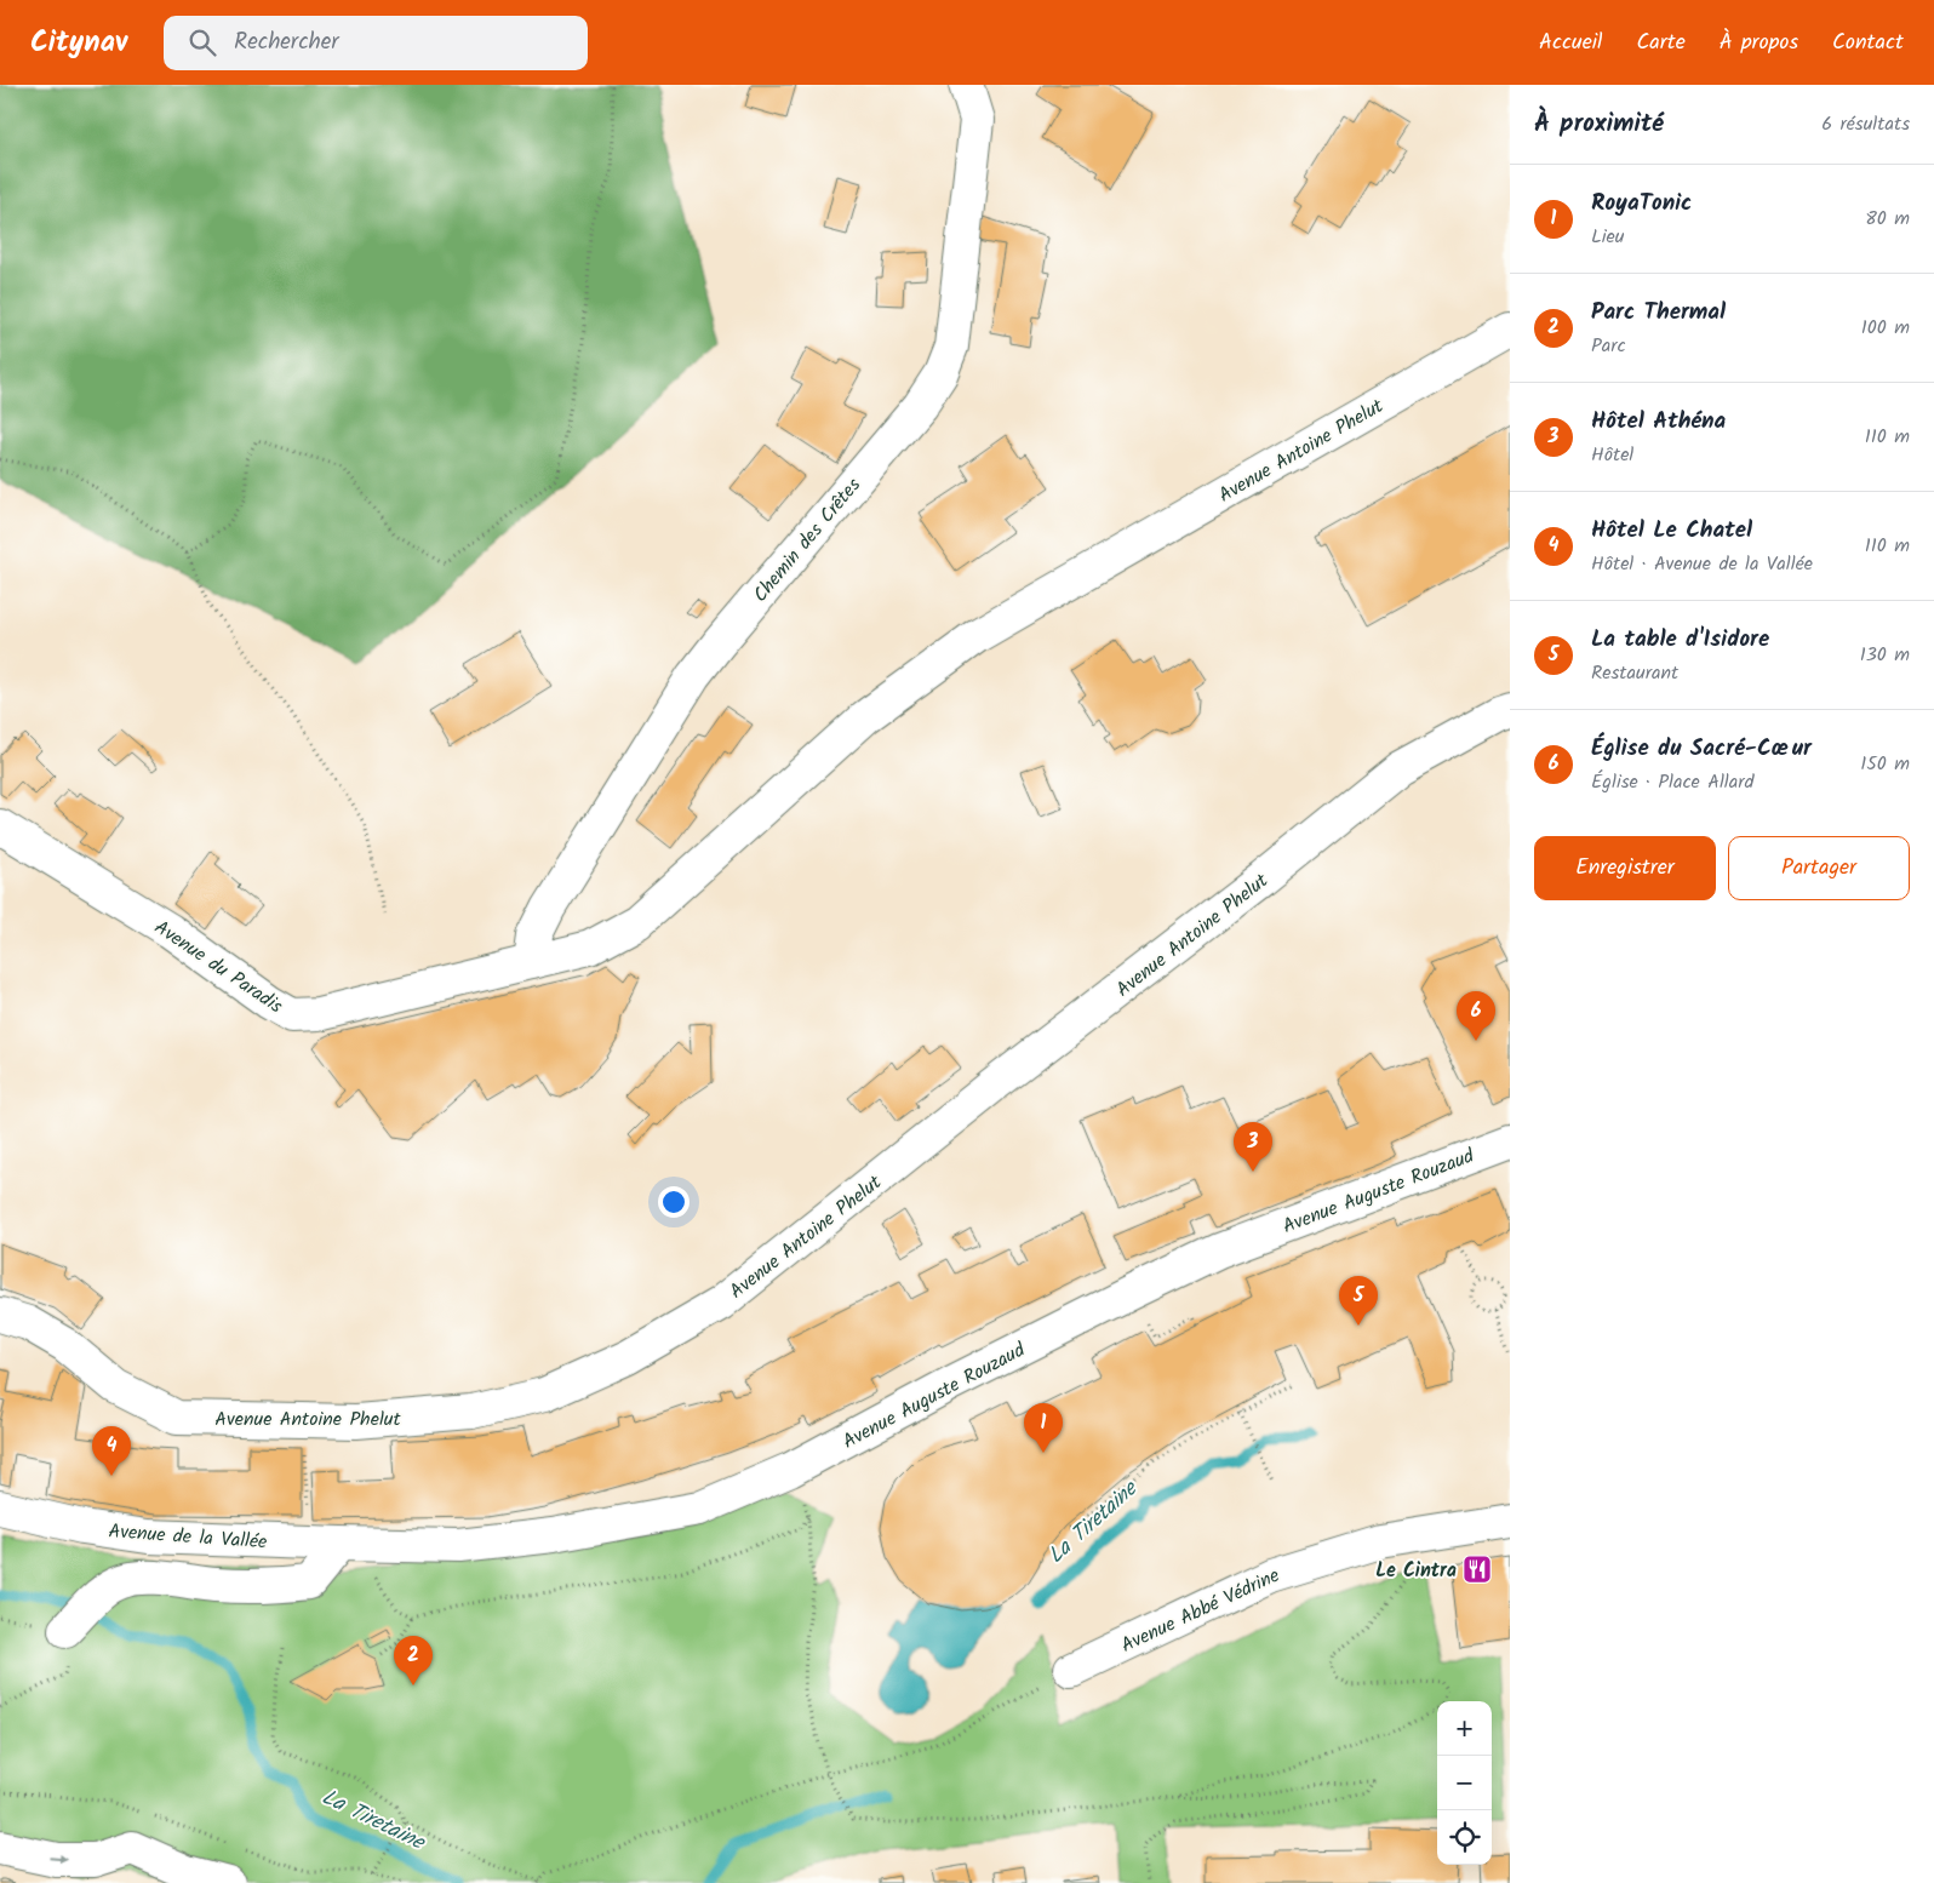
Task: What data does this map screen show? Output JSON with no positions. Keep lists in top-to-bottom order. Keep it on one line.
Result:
{"streets":{"street":["Avenue Antoine Phelut","Chemin des Crêtes","Avenue du Paradis","Avenue Auguste Rouzaud","Avenue de la Vallée","Avenue Abbé Védrine"]},"crossings":[["Avenue Antoine Phelut","Chemin des Crêtes"],["Avenue Antoine Phelut","Avenue du Paradis"],["Chemin des Crêtes","Avenue du Paradis"],["Avenue Auguste Rouzaud","Avenue de la Vallée"]],"water":["La Tiretaine"],"places":{"restaurant":["Le Cintra"]},"page":{"header":"Citynav","search":"Rechercher","nav":["Accueil","Carte","À propos","Contact"],"heading":["À proximité","6 résultats"],"list":[{"mark":"1","name":"RoyaTonic","note":"Lieu","value":"80 m"},{"mark":"2","name":"Parc Thermal","note":"Parc","value":"100 m"},{"mark":"3","name":"Hôtel Athéna","note":"Hôtel","value":"110 m"},{"mark":"4","name":"Hôtel Le Chatel","note":"Hôtel · Avenue de la Vallée","value":"110 m"},{"mark":"5","name":"La table d'Isidore","note":"Restaurant","value":"130 m"},{"mark":"6","name":"Église du Sacré-Cœur","note":"Église · Place Allard","value":"150 m"}],"buttons":["Enregistrer","Partager"],"pins":["6","3","5","1","4","2"],"map_buttons":["+","−"]}}
